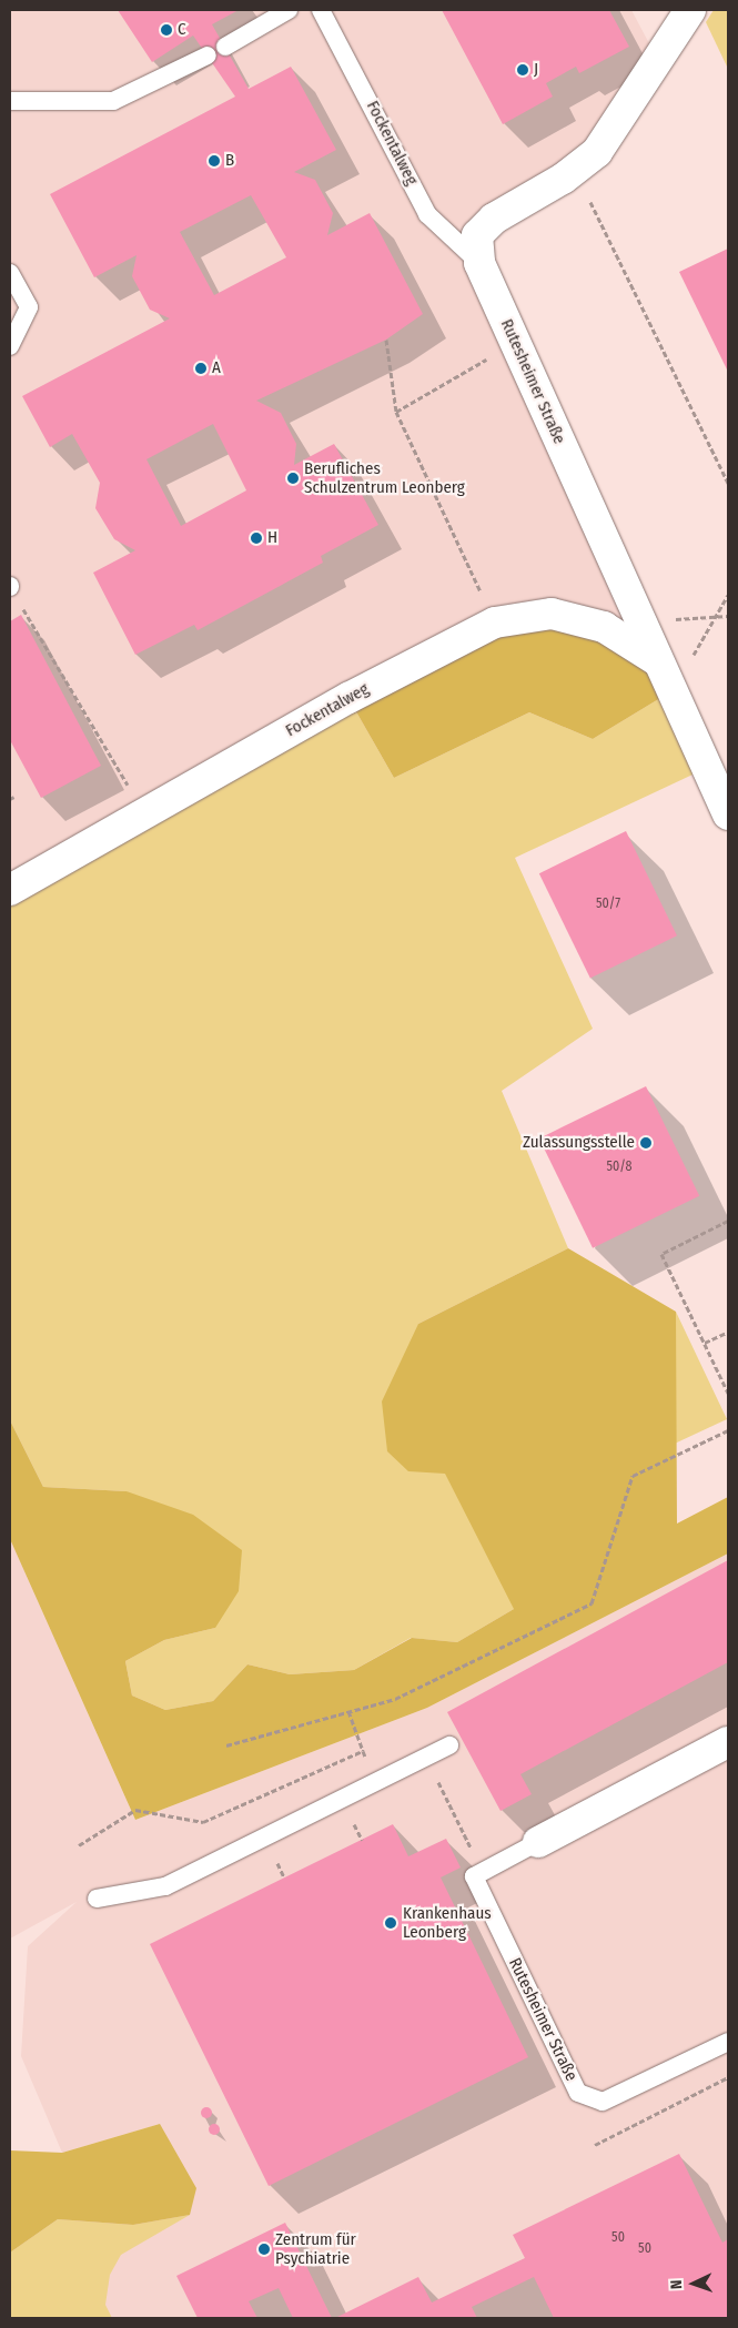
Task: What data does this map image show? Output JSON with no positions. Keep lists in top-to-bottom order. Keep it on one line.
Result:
{"streets":{"street":["Fockentalweg","Rutesheimer Straße"]},"crossings":[["Fockentalweg","Rutesheimer Straße"]],"places":["C","J","B","A","Berufliches Schulzentrum Leonberg","H","Zulassungsstelle","Krankenhaus Leonberg","Zentrum für Psychiatrie"],"house_numbers":["50/7","50/8","50","50"],"north":"left"}
